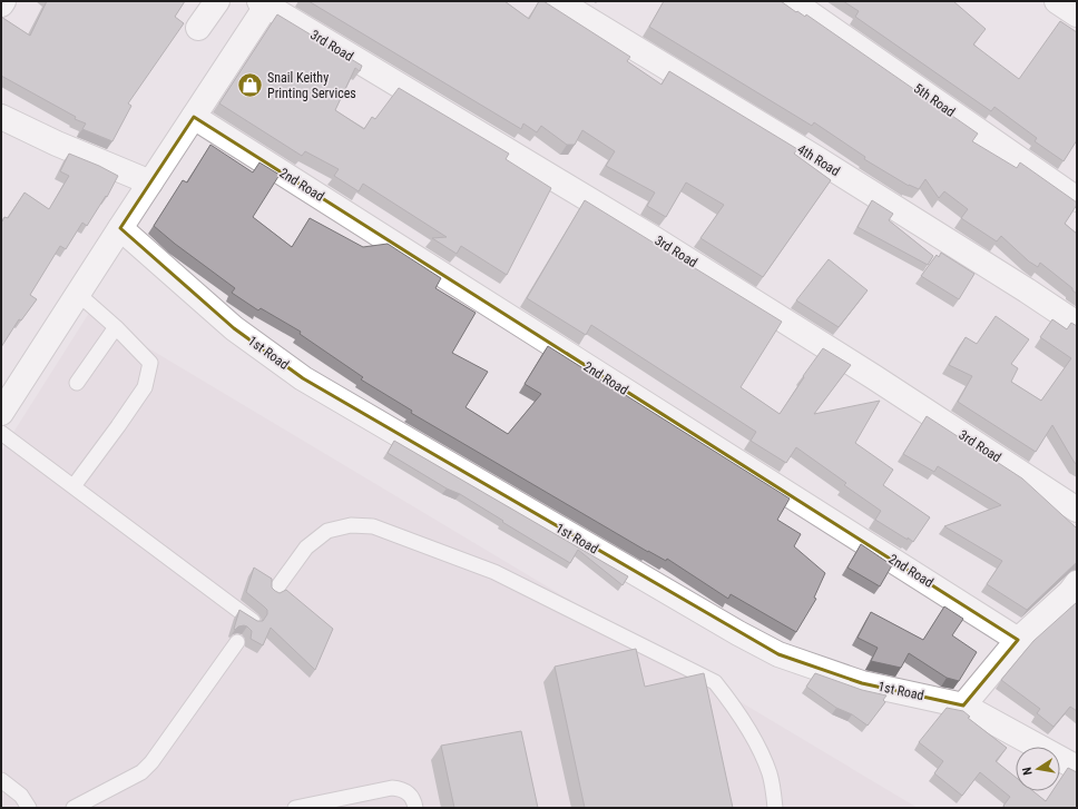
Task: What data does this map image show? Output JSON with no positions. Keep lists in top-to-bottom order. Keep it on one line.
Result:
{"streets":{"street":["3rd Road","5th Road","4th Road","2nd Road","1st Road"]},"places":{"shop":["Snail Keithy Printing Services"]},"north":"left"}
